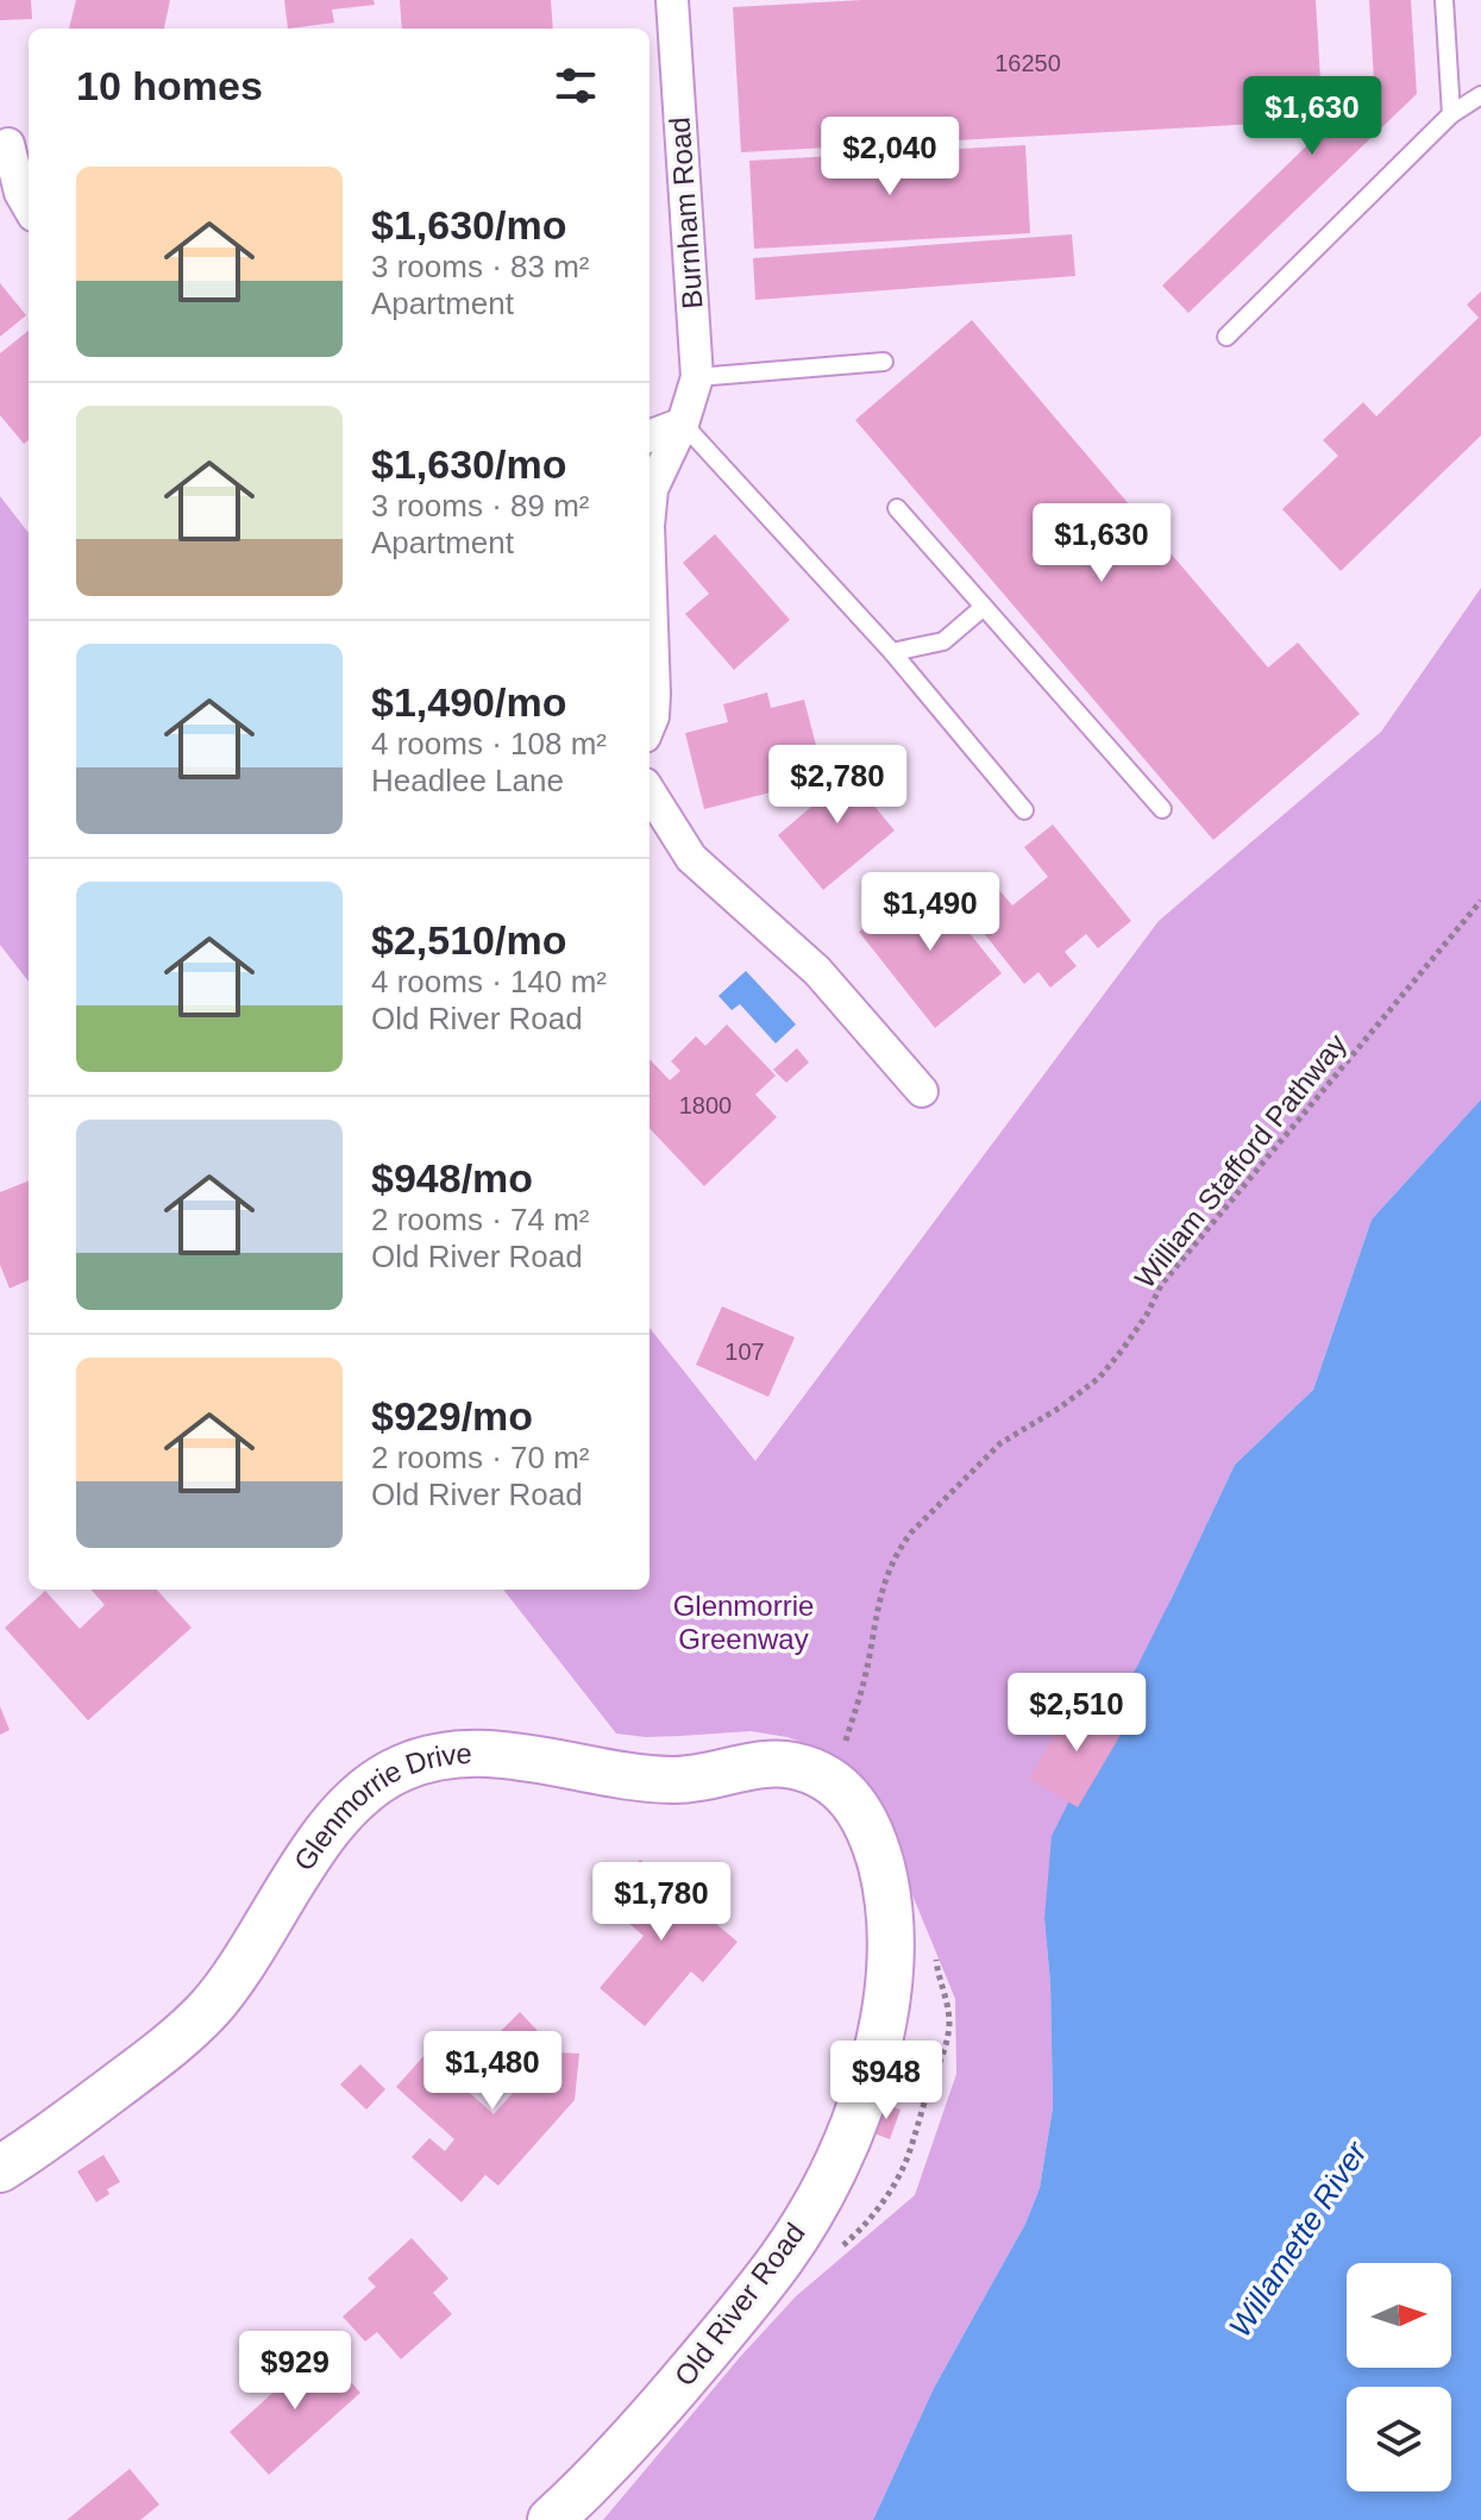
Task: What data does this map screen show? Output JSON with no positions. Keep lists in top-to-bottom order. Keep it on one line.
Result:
{"streets":{"street":["Burnham Road","Glenmorrie Drive","Old River Road"],"path":["William Stafford Pathway"]},"crossings":[["Glenmorrie Drive","Old River Road"]],"water":["Willamette River"],"parks":["Glenmorrie Greenway"],"house_numbers":["16250","1800","107"],"north":"right","page":{"heading":"10 homes","price":["$1,630","$2,040","$1,630","$2,780","$1,490","$2,510","$1,780","$1,480","$948","$929"],"list":[{"name":"$1,630/mo","note":"3 rooms · 83 m² · Apartment"},{"name":"$1,630/mo","note":"3 rooms · 89 m² · Apartment"},{"name":"$1,490/mo","note":"4 rooms · 108 m² · Headlee Lane"},{"name":"$2,510/mo","note":"4 rooms · 140 m² · Old River Road"},{"name":"$948/mo","note":"2 rooms · 74 m² · Old River Road"},{"name":"$929/mo","note":"2 rooms · 70 m² · Old River Road"}]}}
